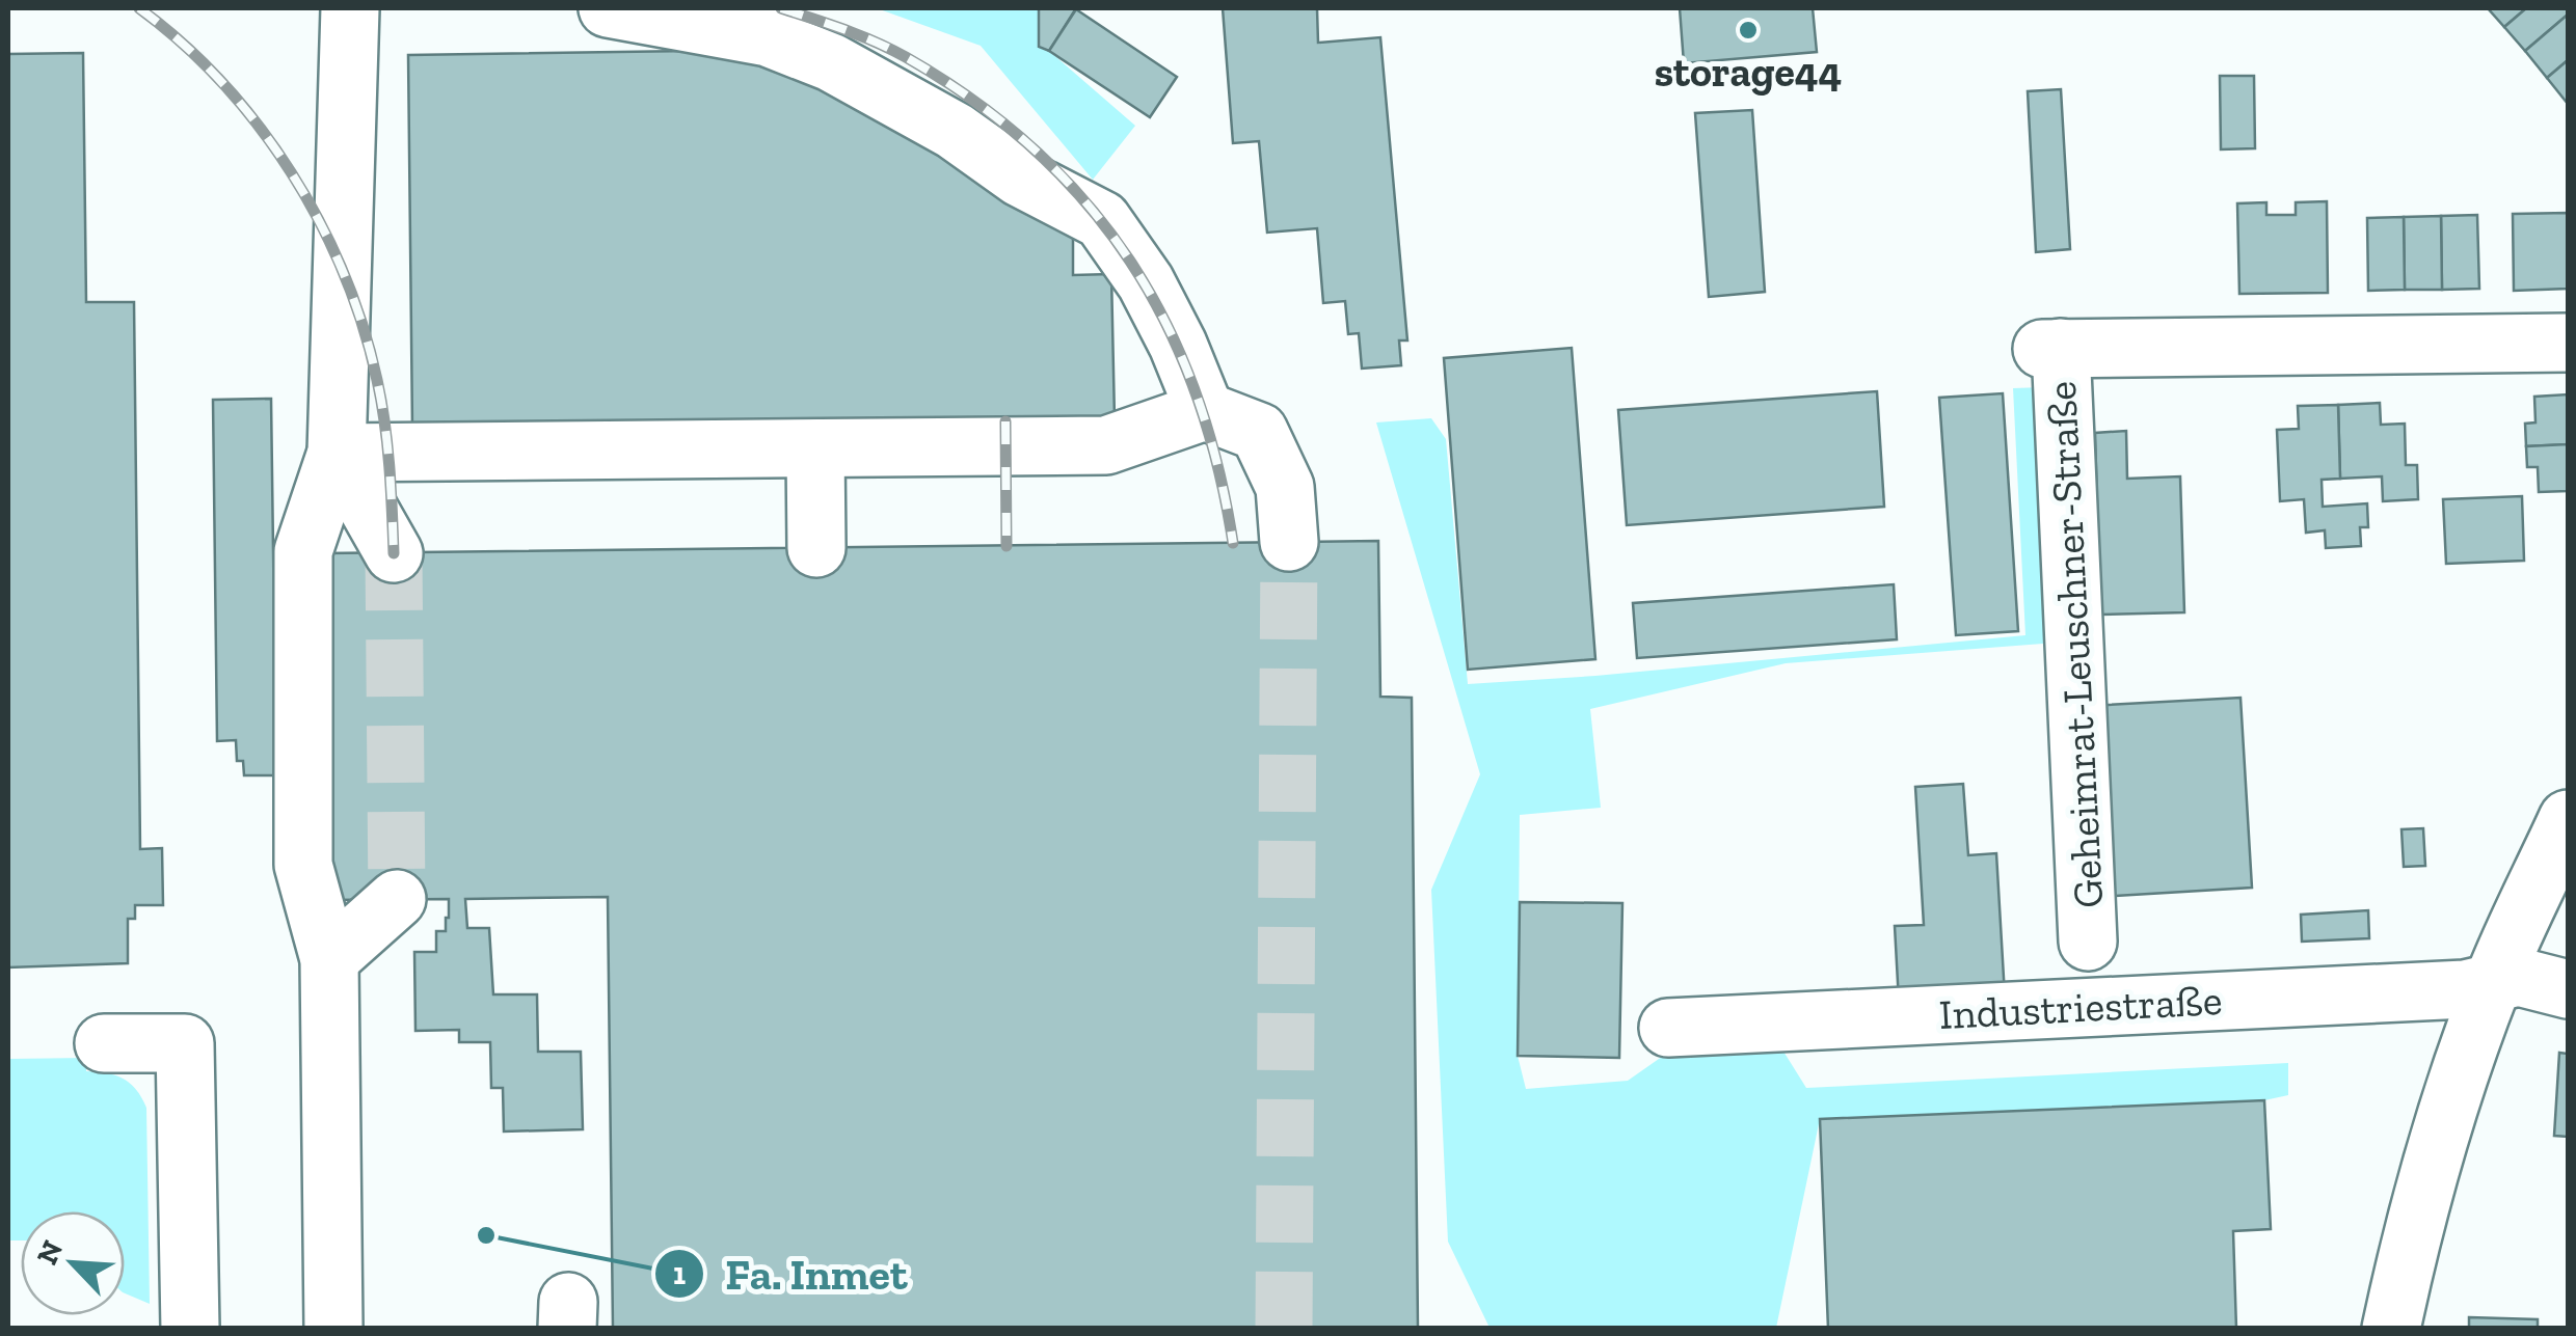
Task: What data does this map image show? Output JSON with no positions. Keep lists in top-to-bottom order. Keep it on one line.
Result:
{"streets":{"street":["Geheimrat-Leuschner-Straße","Industriestraße"]},"places":["storage44","Fa. Inmet"],"north":"top left"}
